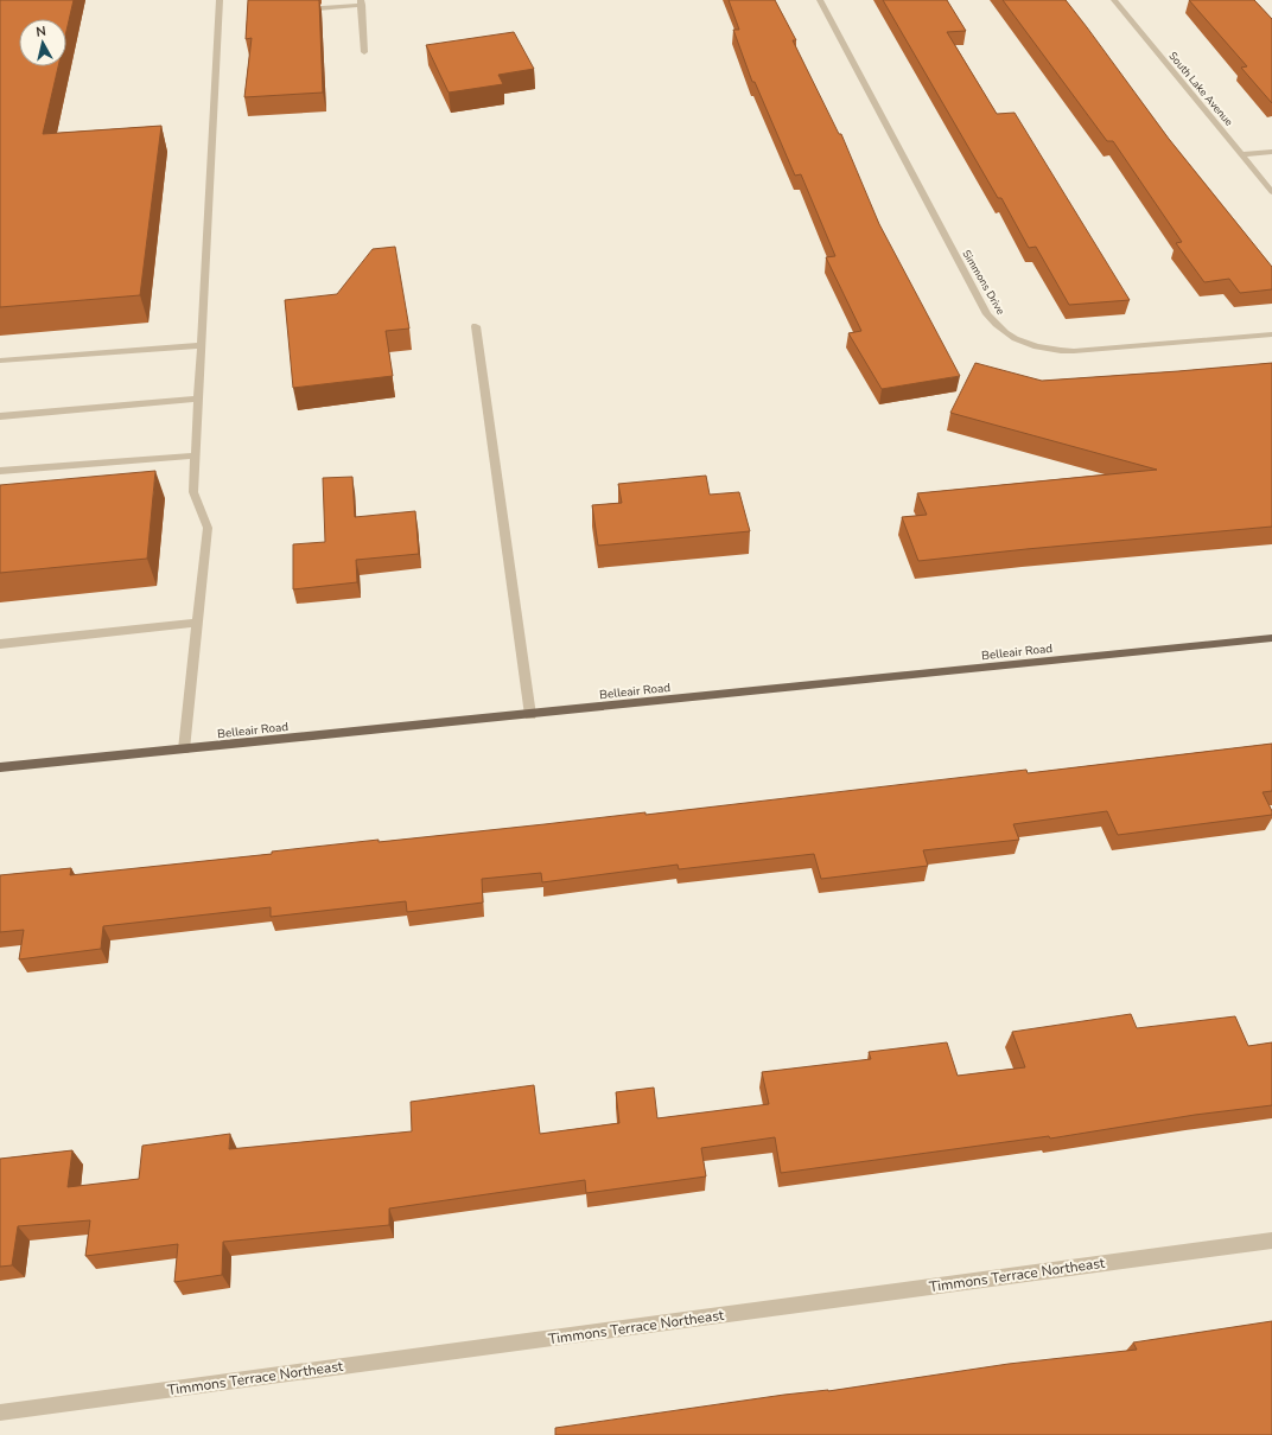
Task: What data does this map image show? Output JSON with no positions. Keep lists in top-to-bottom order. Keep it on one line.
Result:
{"streets":{"main road":["Belleair Road"],"street":["South Lake Avenue","Simmons Drive","Timmons Terrace Northeast"]},"north":"top"}
